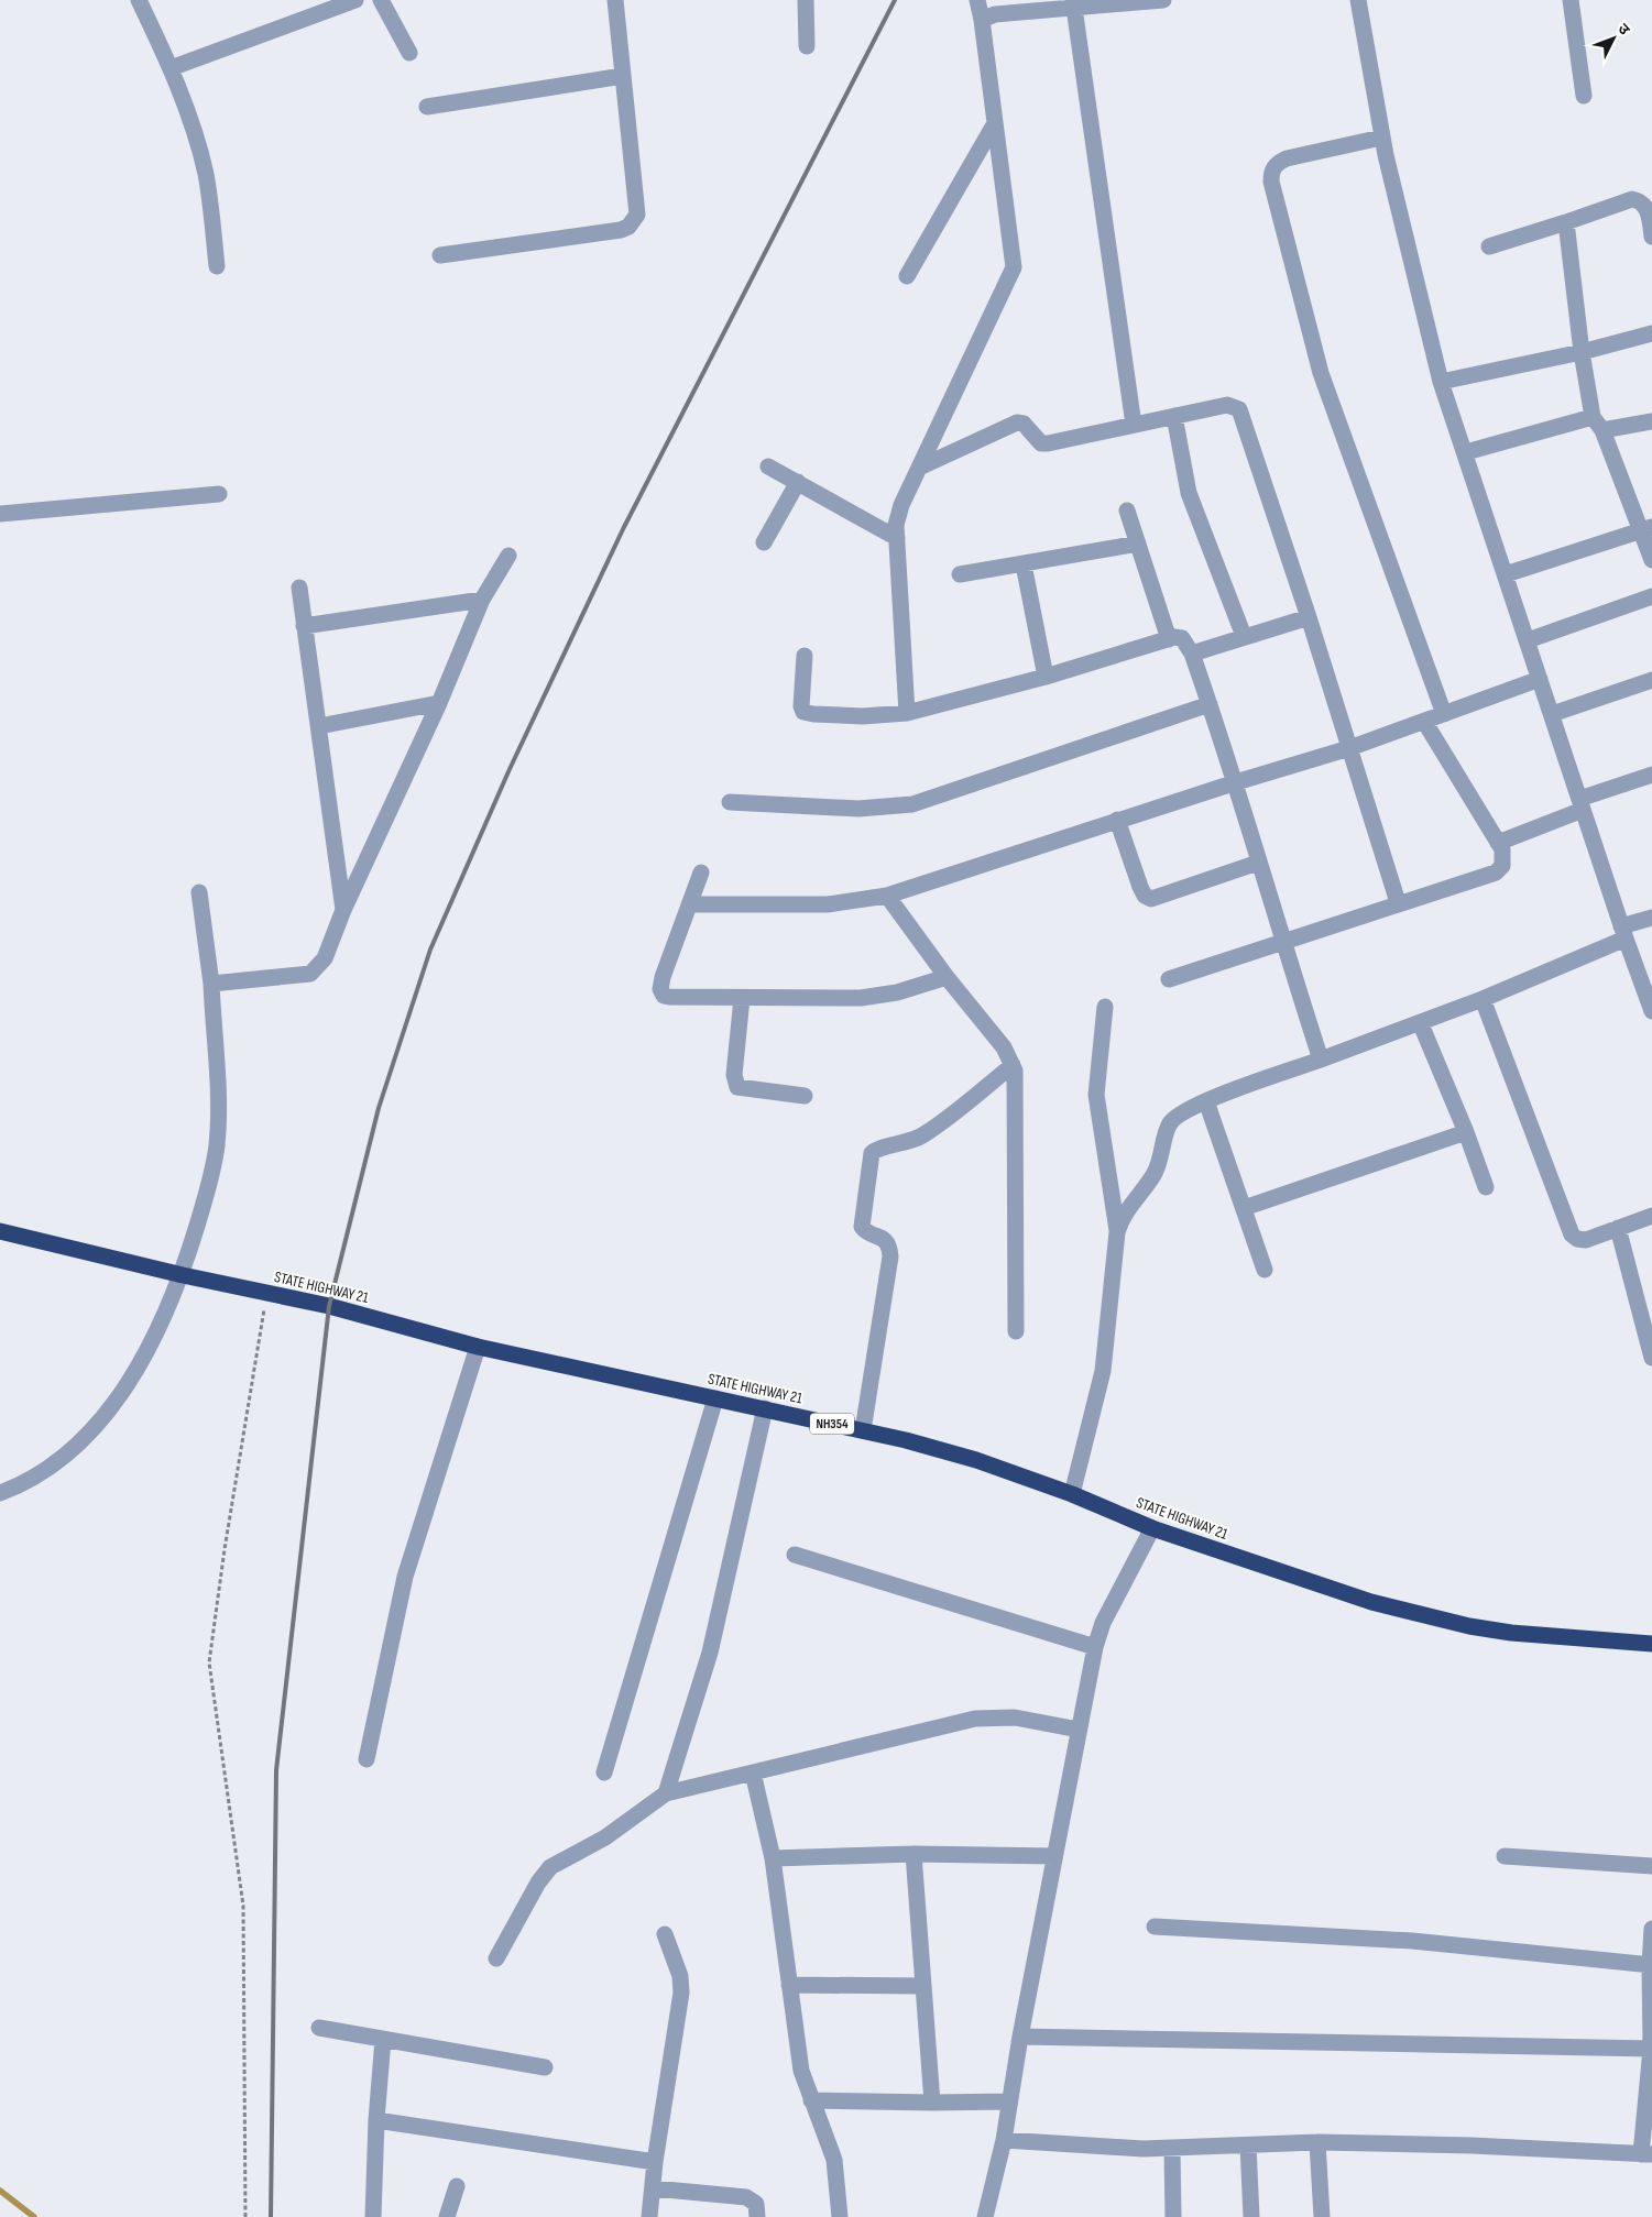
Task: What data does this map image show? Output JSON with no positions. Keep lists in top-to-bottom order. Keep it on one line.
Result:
{"streets":{"highway":["STATE HIGHWAY 21","NH354"]},"north":"top right"}
